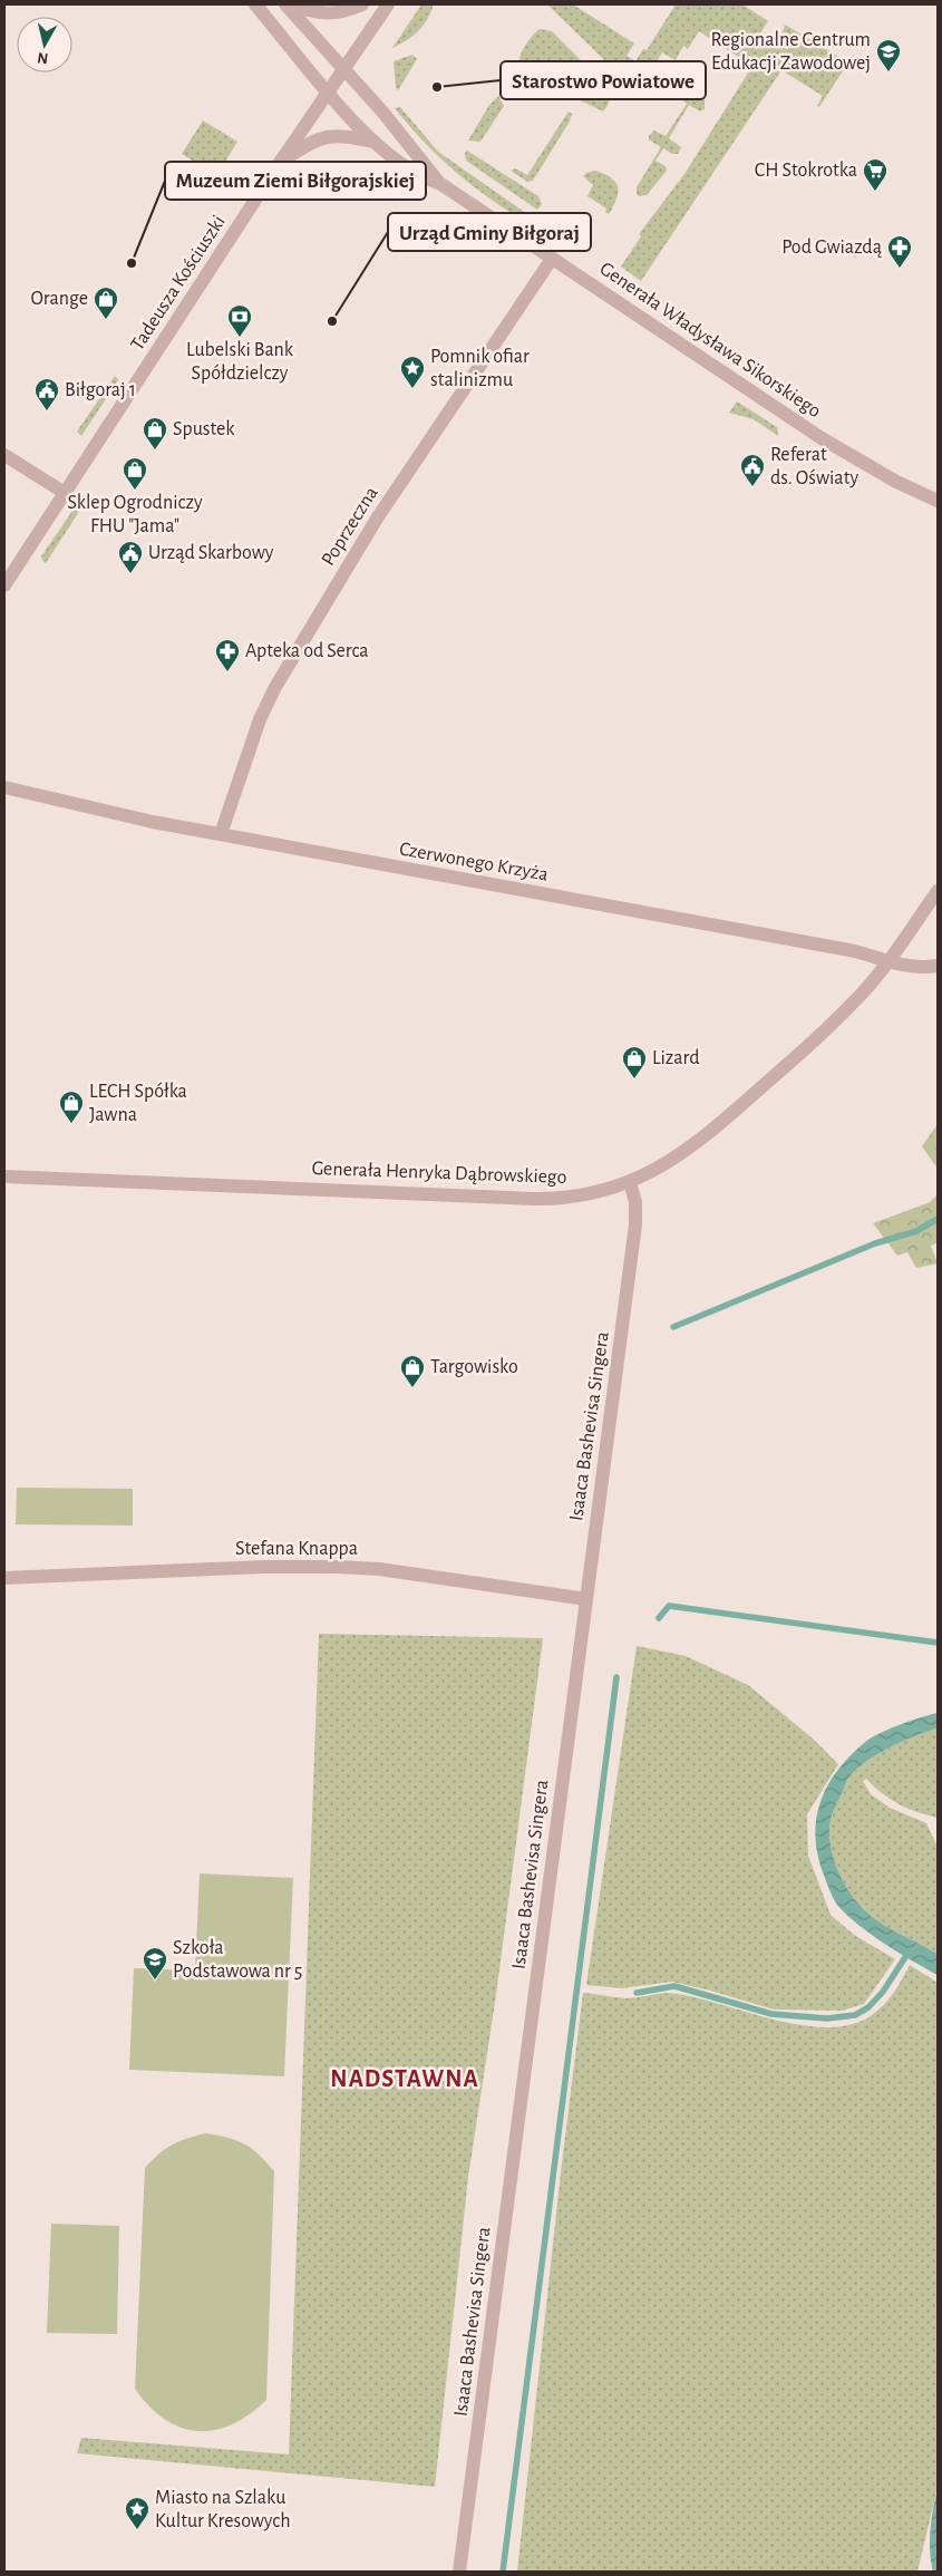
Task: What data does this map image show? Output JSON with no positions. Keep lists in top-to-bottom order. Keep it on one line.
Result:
{"streets":{"street":["Tadeusza Kościuszki","Generała Władysława Sikorskiego","Poprzeczna","Czerwonego Krzyża","Generała Henryka Dąbrowskiego","Isaaca Bashevisa Singera","Stefana Knappa"]},"crossings":[["Tadeusza Kościuszki","Generała Władysława Sikorskiego"],["Generała Władysława Sikorskiego","Poprzeczna"],["Poprzeczna","Czerwonego Krzyża"],["Czerwonego Krzyża","Generała Henryka Dąbrowskiego"],["Generała Henryka Dąbrowskiego","Isaaca Bashevisa Singera"],["Isaaca Bashevisa Singera","Stefana Knappa"]],"districts":["NADSTAWNA"],"places":{"school or university":["Regionalne Centrum Edukacji Zawodowej","Szkoła Podstawowa nr 5"],"other":["Starostwo Powiatowe","Muzeum Ziemi Biłgorajskiej","Urząd Gminy Biłgoraj"],"supermarket":["CH Stokrotka"],"pharmacy":["Pod Gwiazdą","Apteka od Serca"],"shop":["Orange","Spustek","Sklep Ogrodniczy FHU \"Jama\"","Lizard","LECH Spółka Jawna","Targowisko"],"bank":["Lubelski Bank Spółdzielczy"],"place":["Pomnik ofiar stalinizmu","Miasto na Szlaku Kultur Kresowych"],"public building":["Biłgoraj 1","Referat ds. Oświaty","Urząd Skarbowy"]},"north":"bottom"}
